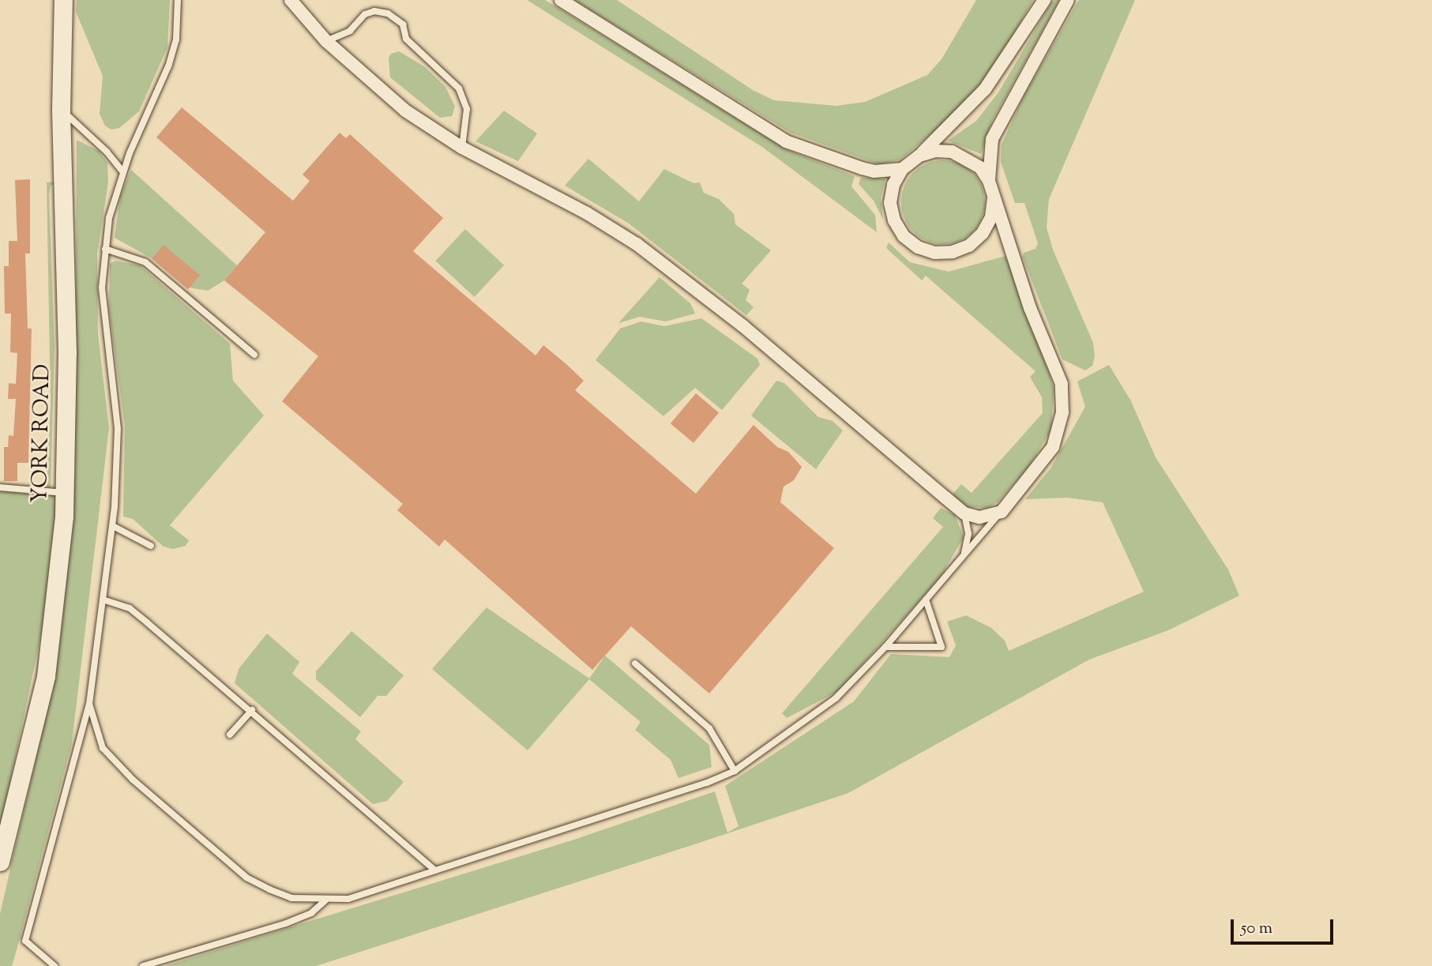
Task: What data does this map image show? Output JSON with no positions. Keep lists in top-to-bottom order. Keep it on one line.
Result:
{"streets":{"main road":["YORK ROAD"]},"scale_bar":"50 m"}
